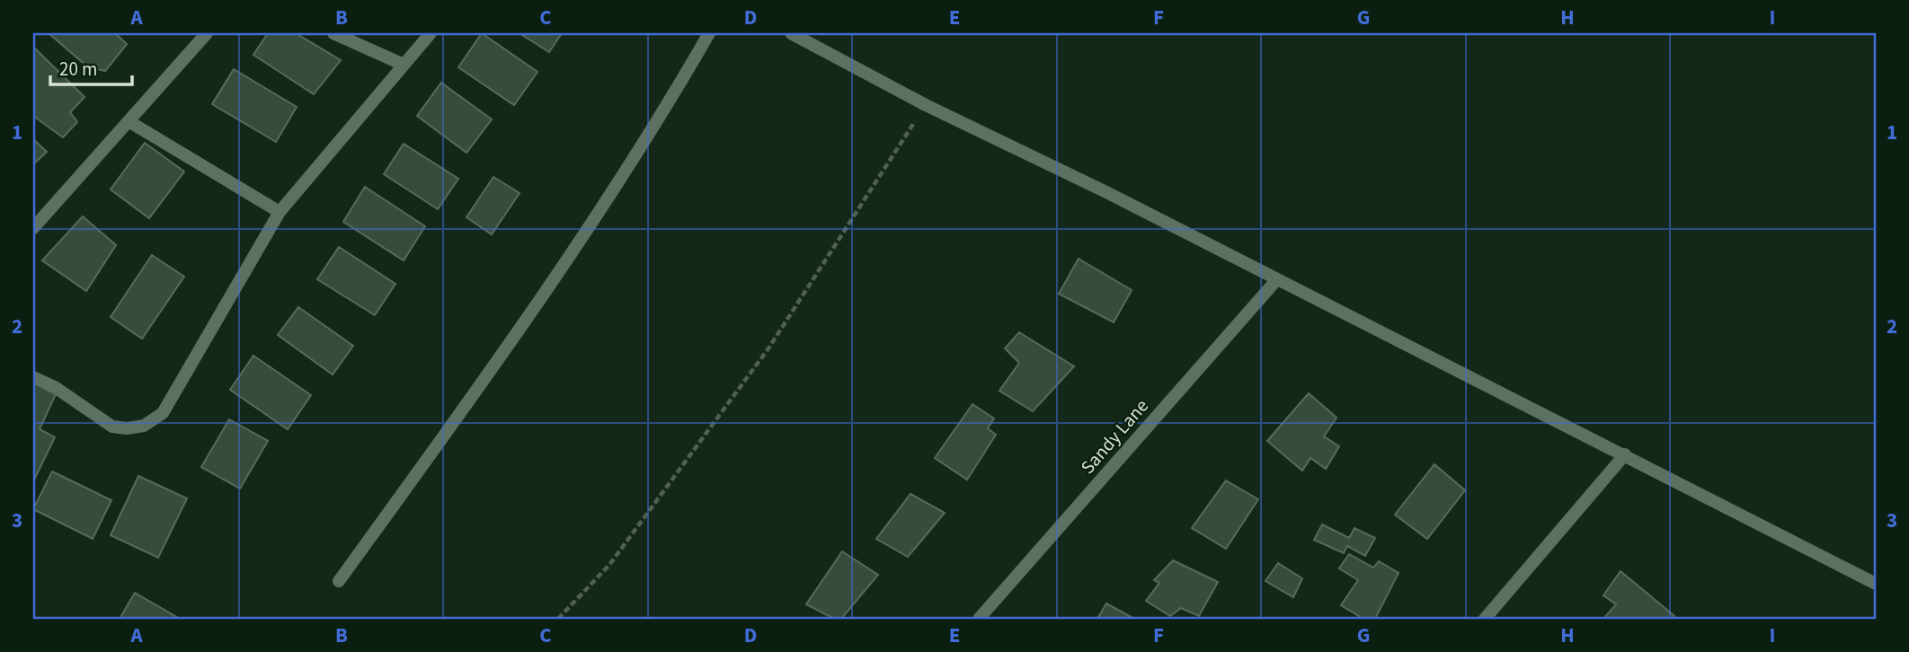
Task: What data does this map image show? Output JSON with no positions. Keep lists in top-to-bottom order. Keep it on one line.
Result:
{"streets":{"street":["Sandy Lane"]},"scale_bar":"20 m","grid":{"columns":["A","B","C","D","E","F","G","H","I"],"rows":["1","2","3"]}}
